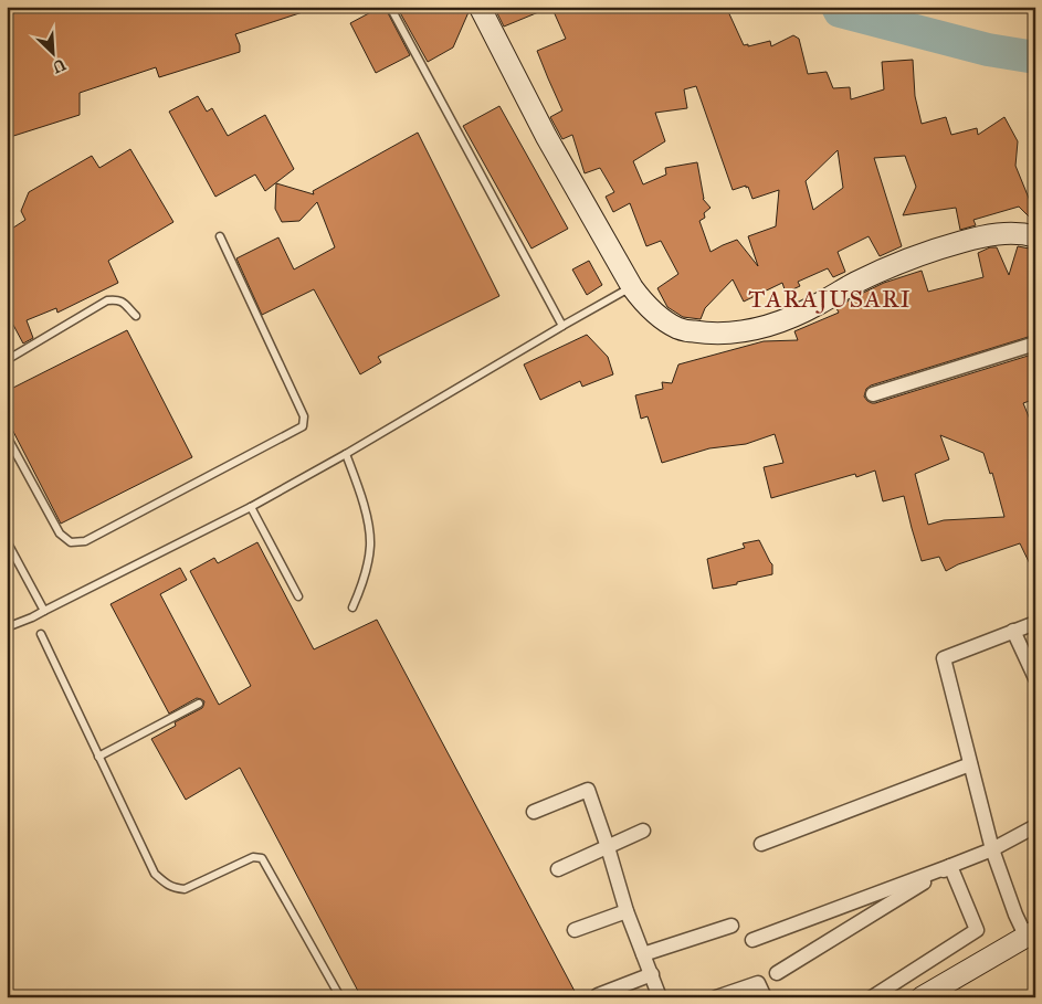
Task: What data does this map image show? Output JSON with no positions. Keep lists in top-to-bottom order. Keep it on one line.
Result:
{"districts":["TARAJUSARI"],"north":"bottom right"}
